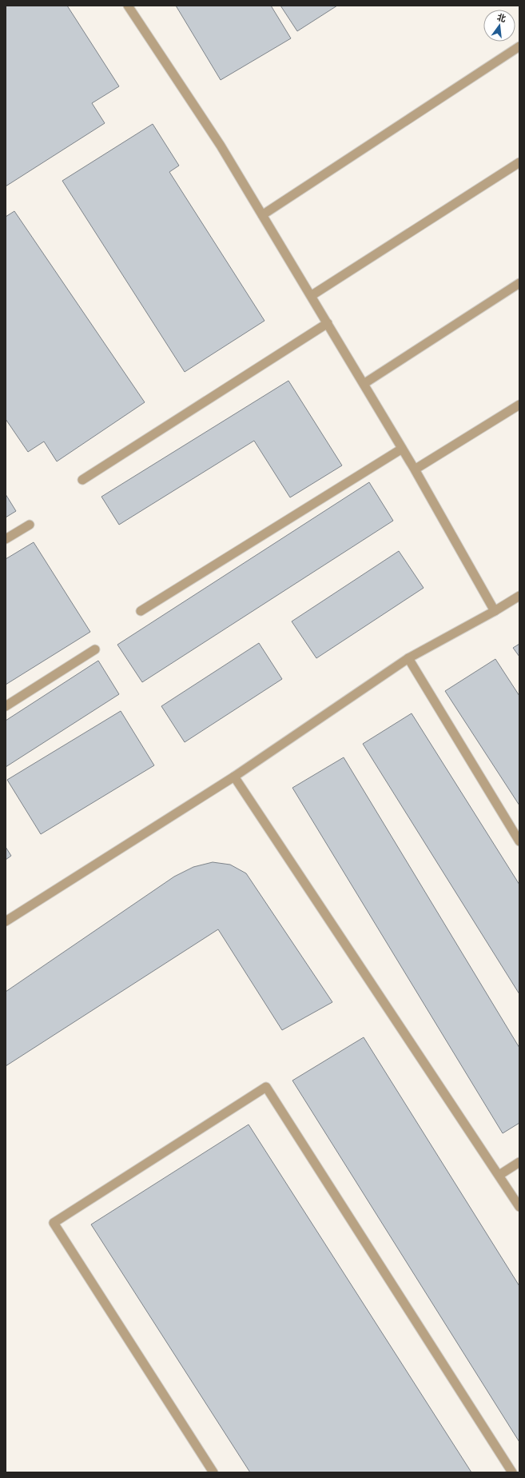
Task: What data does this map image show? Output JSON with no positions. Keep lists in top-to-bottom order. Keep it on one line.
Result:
{"north":"top"}
